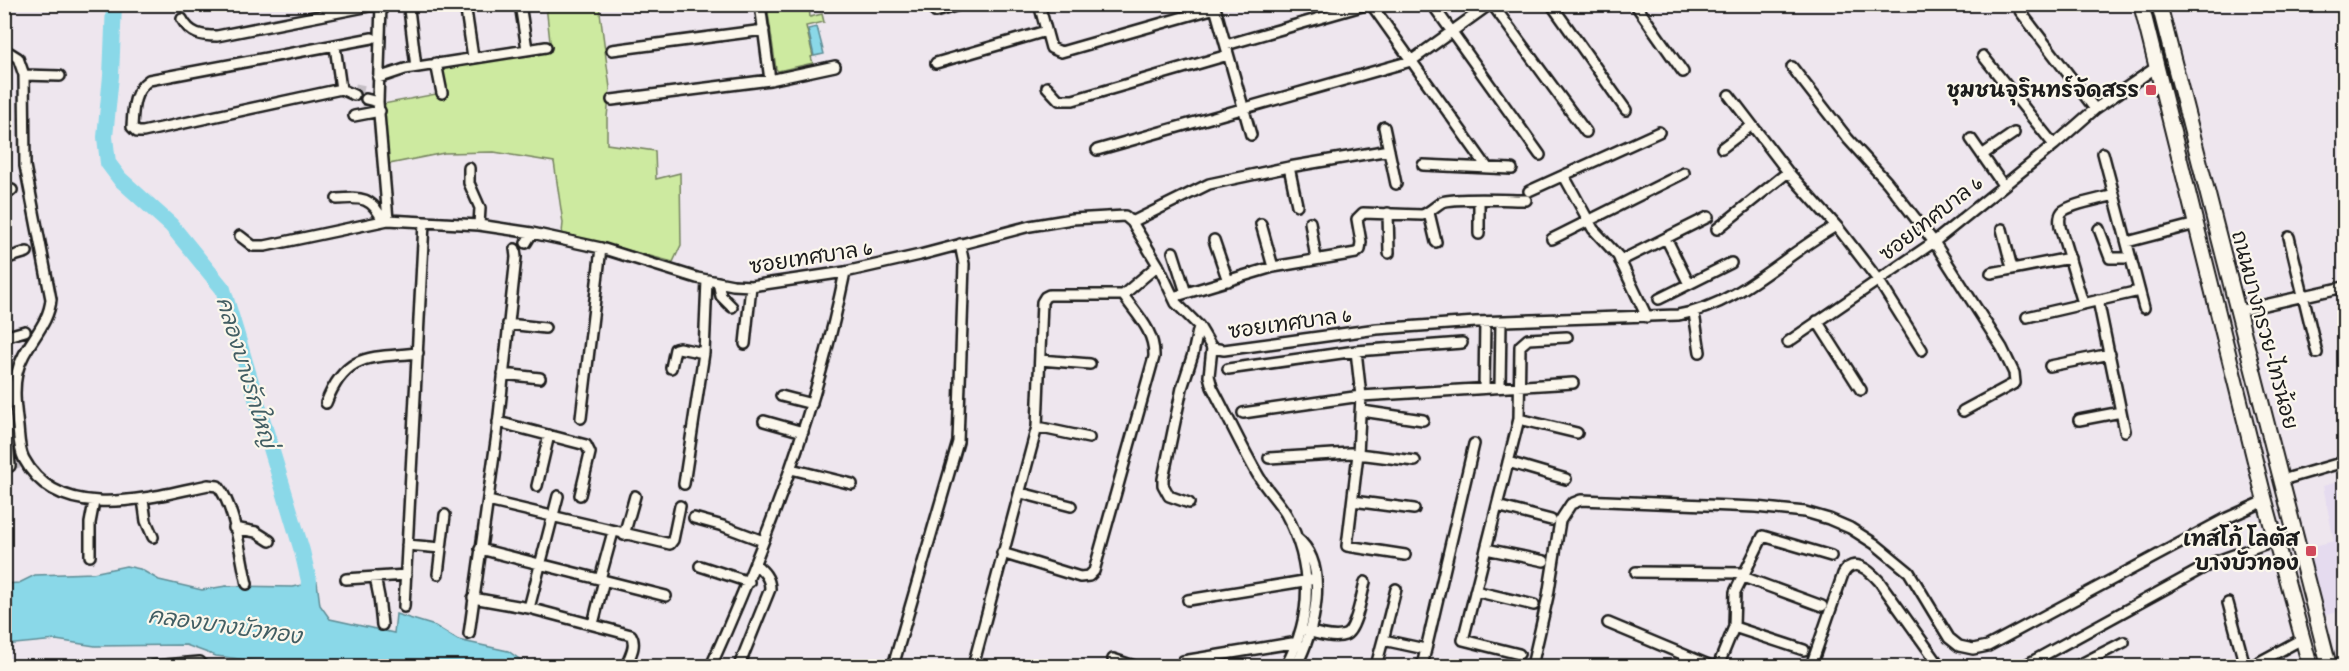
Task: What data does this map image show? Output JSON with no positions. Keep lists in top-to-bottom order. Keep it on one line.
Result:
{"streets":{"main road":["ถนนบางกรวย-ไทรน้อย"],"street":["ซอยเทศบาล 6"]},"crossings":[["ซอยเทศบาล 6","ถนนบางกรวย-ไทรน้อย"]],"water":["คลองบางรักใหญ่","คลองบางบัวทอง"],"places":{"transit":["ชุมชนจุรินทร์จัดสรร","เทสโก้ โลตัส บางบัวทอง"]}}
